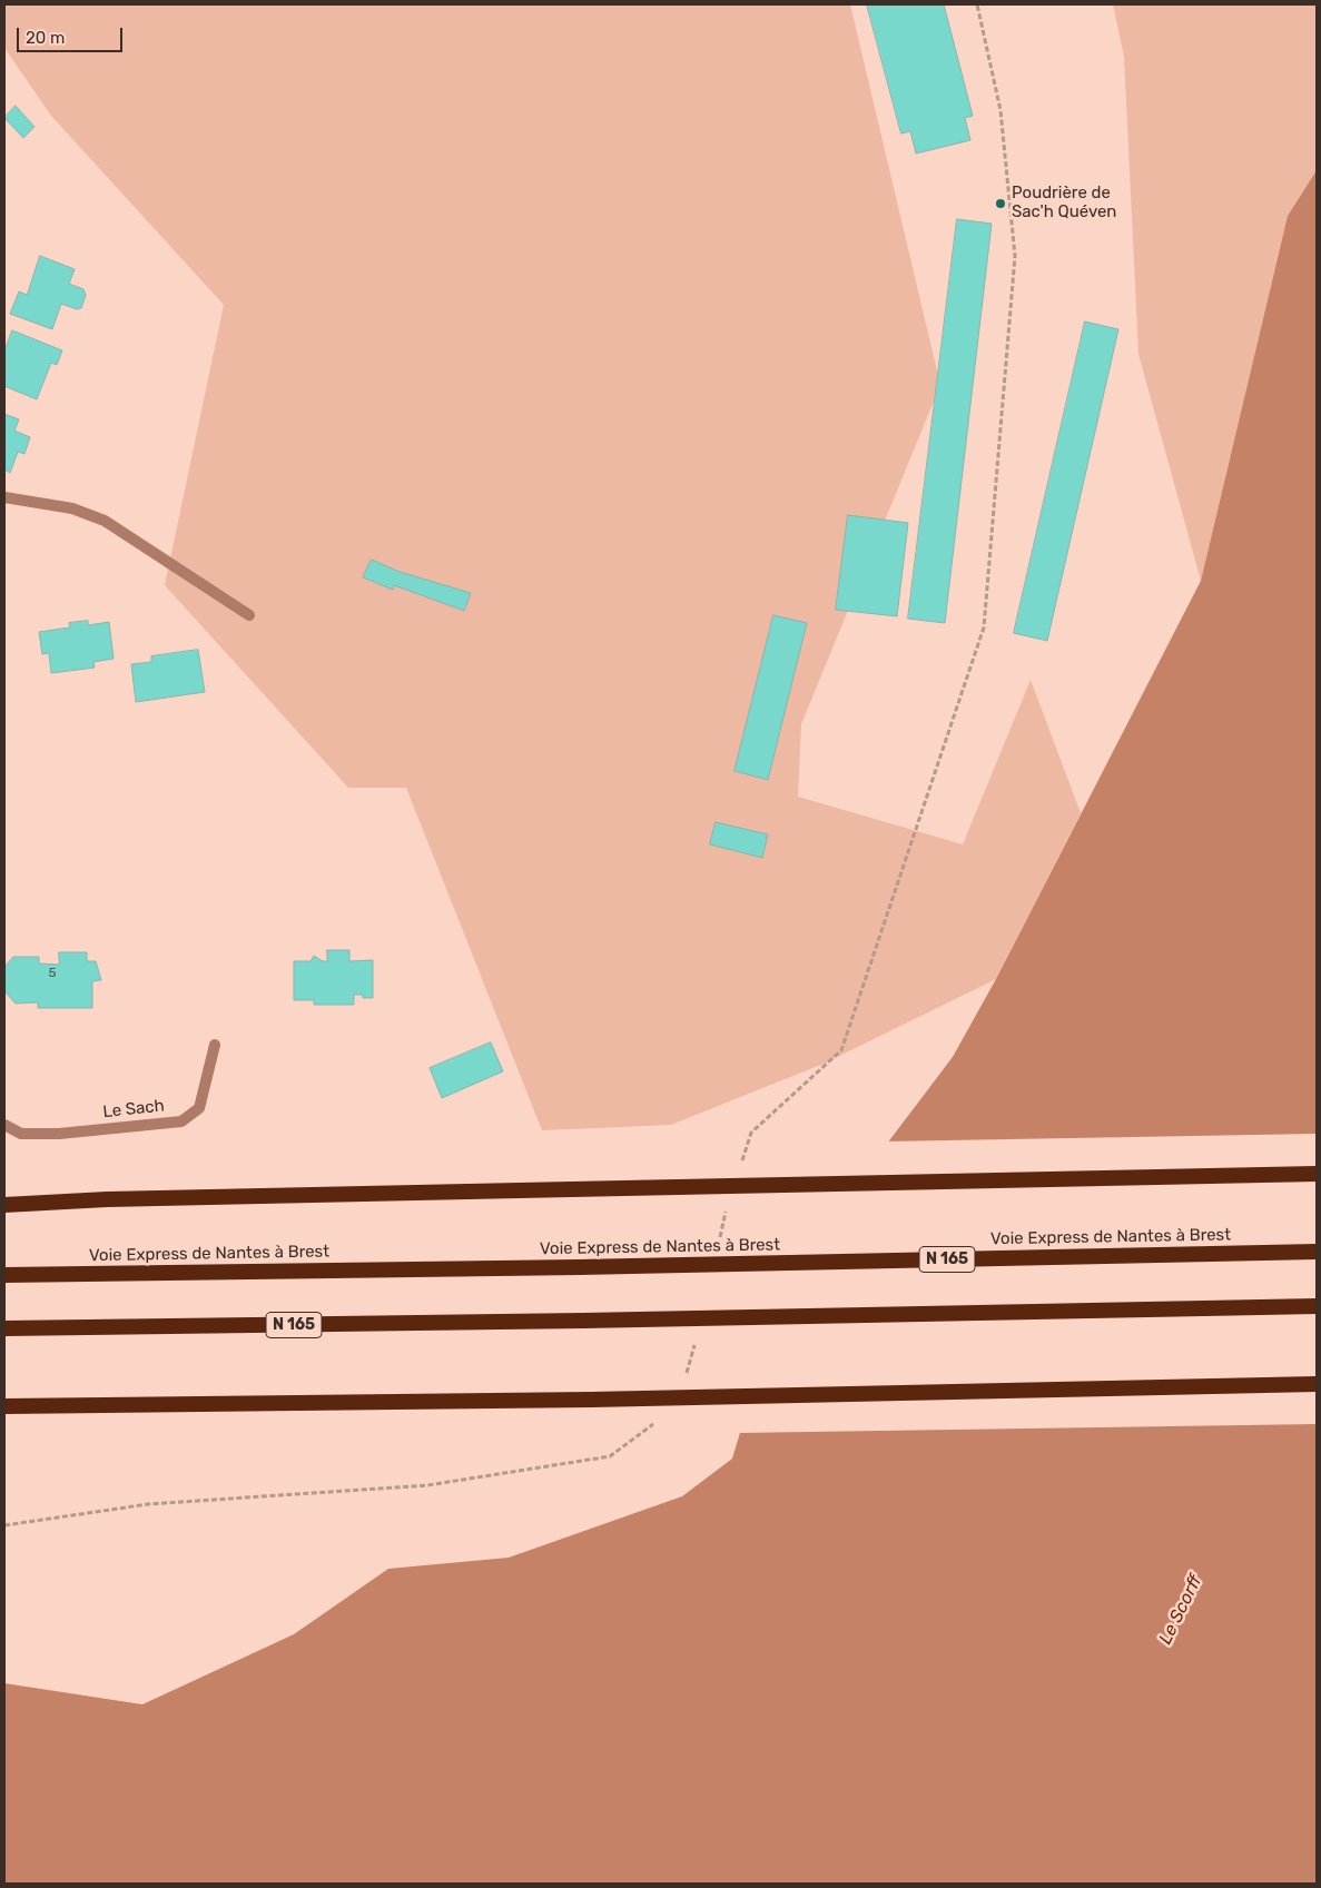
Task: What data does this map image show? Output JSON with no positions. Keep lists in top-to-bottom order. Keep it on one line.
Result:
{"streets":{"highway":["Voie Express de Nantes à Brest","N 165"],"street":["Le Sach"]},"water":["Le Scorff"],"places":["Poudrière de Sac'h Quéven"],"house_numbers":["5"],"scale_bar":"20 m"}
